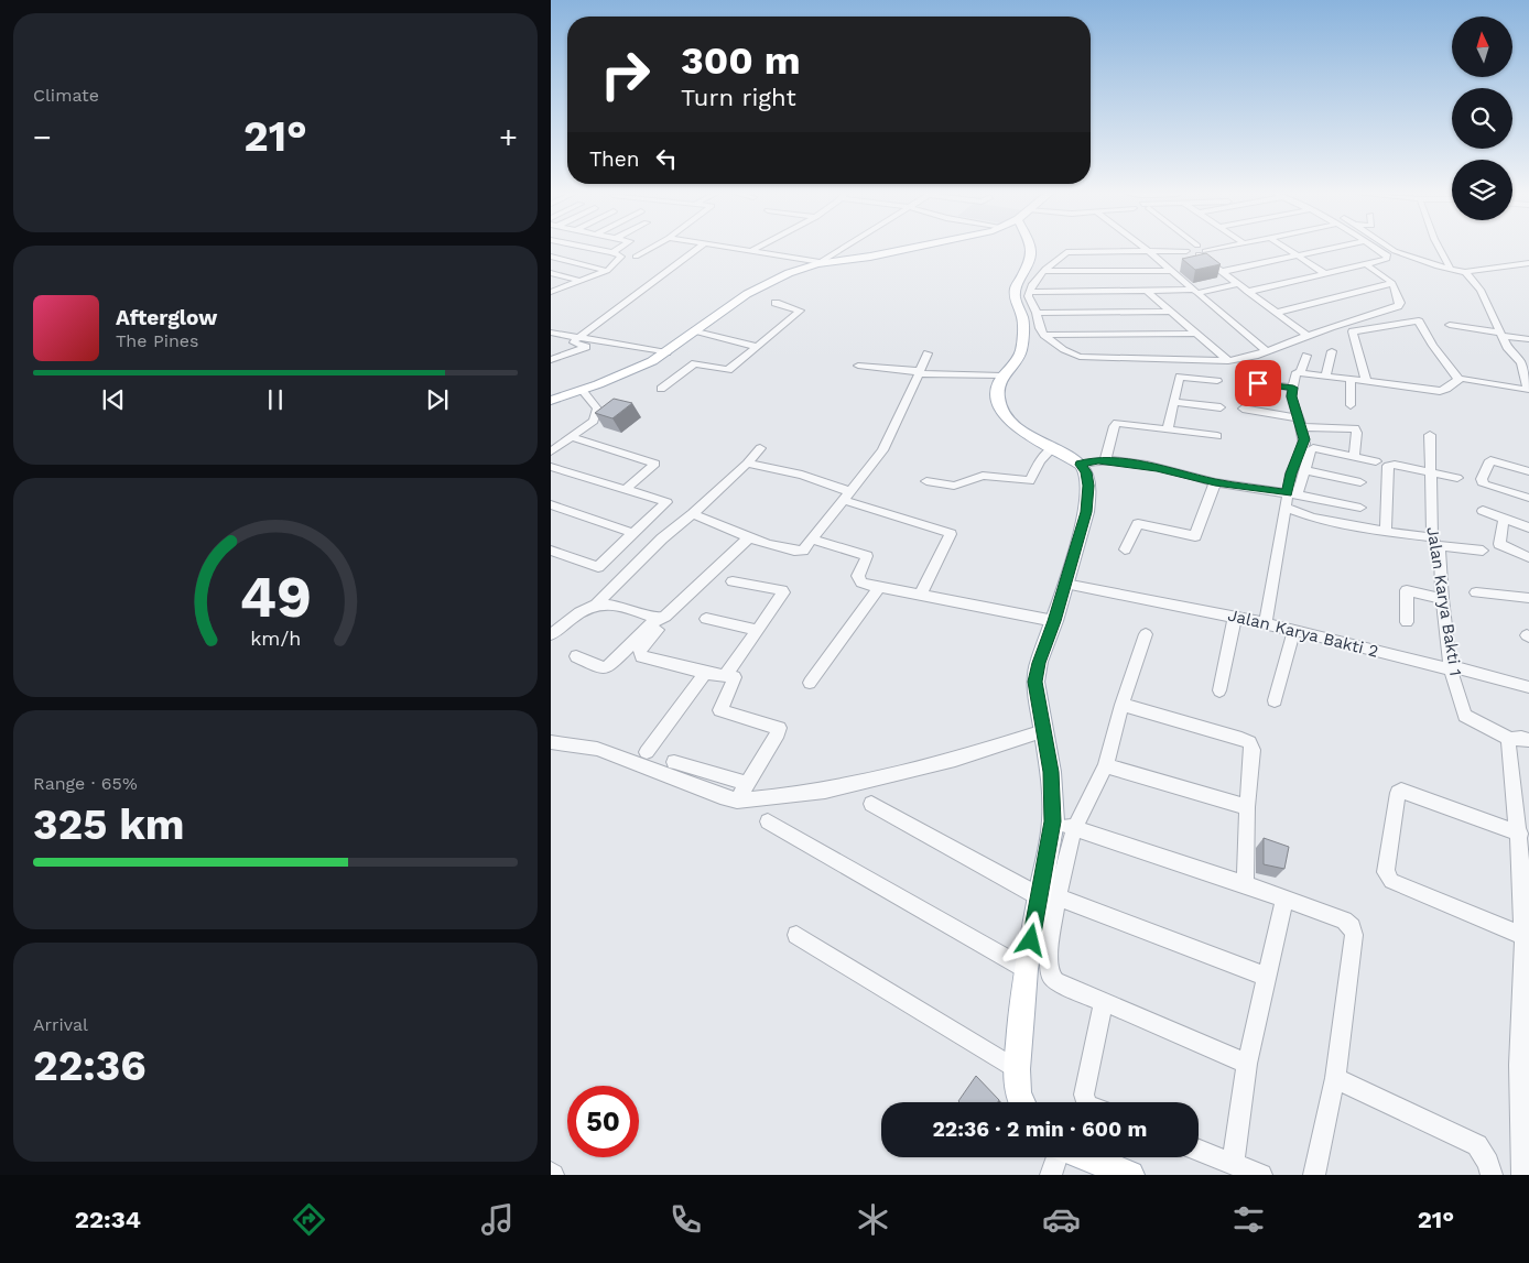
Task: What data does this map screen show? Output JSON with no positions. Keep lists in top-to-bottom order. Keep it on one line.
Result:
{"streets":{"street":["Jalan Karya Bakti 1","Jalan Karya Bakti 2"]},"crossings":[["Jalan Karya Bakti 1","Jalan Karya Bakti 2"]],"north":"top","page":{"tile":["Climate",["Range · 65%","325 km"],["Arrival","22:36"]],"turn":["300 m","Turn right"],"heat":["−","21°","+"],"then":"Then","song":["Afterglow","The Pines"],"limit":"50","trip":"22:36 · 2 min · 600 m","tabs":["22:34","21°"],"gauge":["49","km/h"]}}
